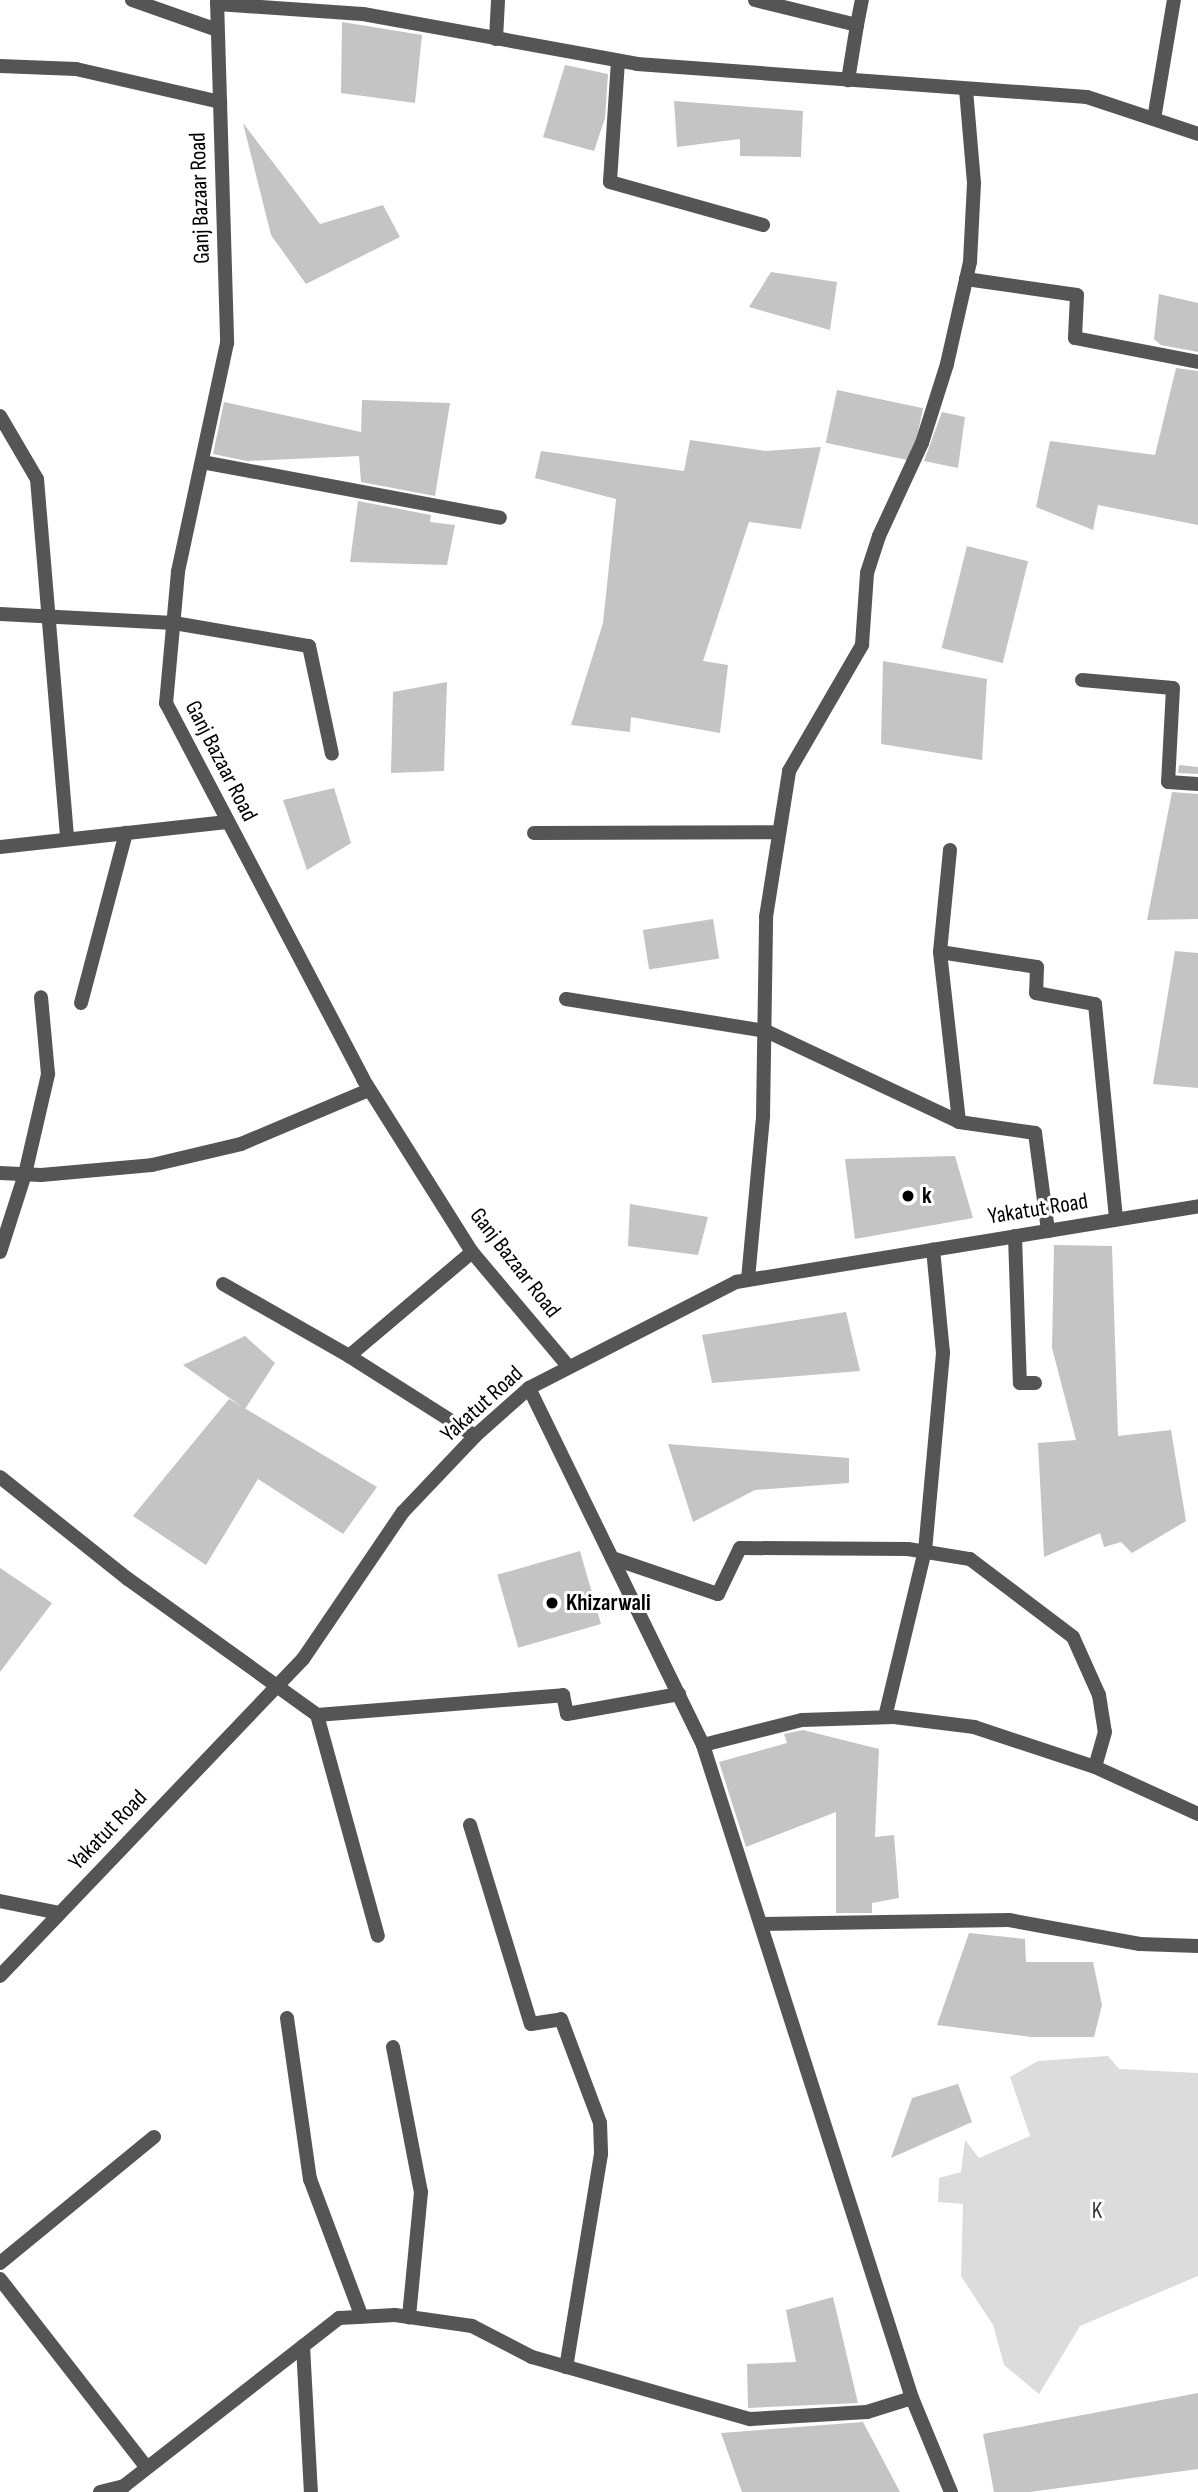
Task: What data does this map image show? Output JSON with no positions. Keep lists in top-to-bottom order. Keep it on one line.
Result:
{"streets":{"street":["Ganj Bazaar Road","Yakatut Road"]},"crossings":[["Ganj Bazaar Road","Yakatut Road"]],"parks":["K"],"places":["k","Khizarwali"]}
